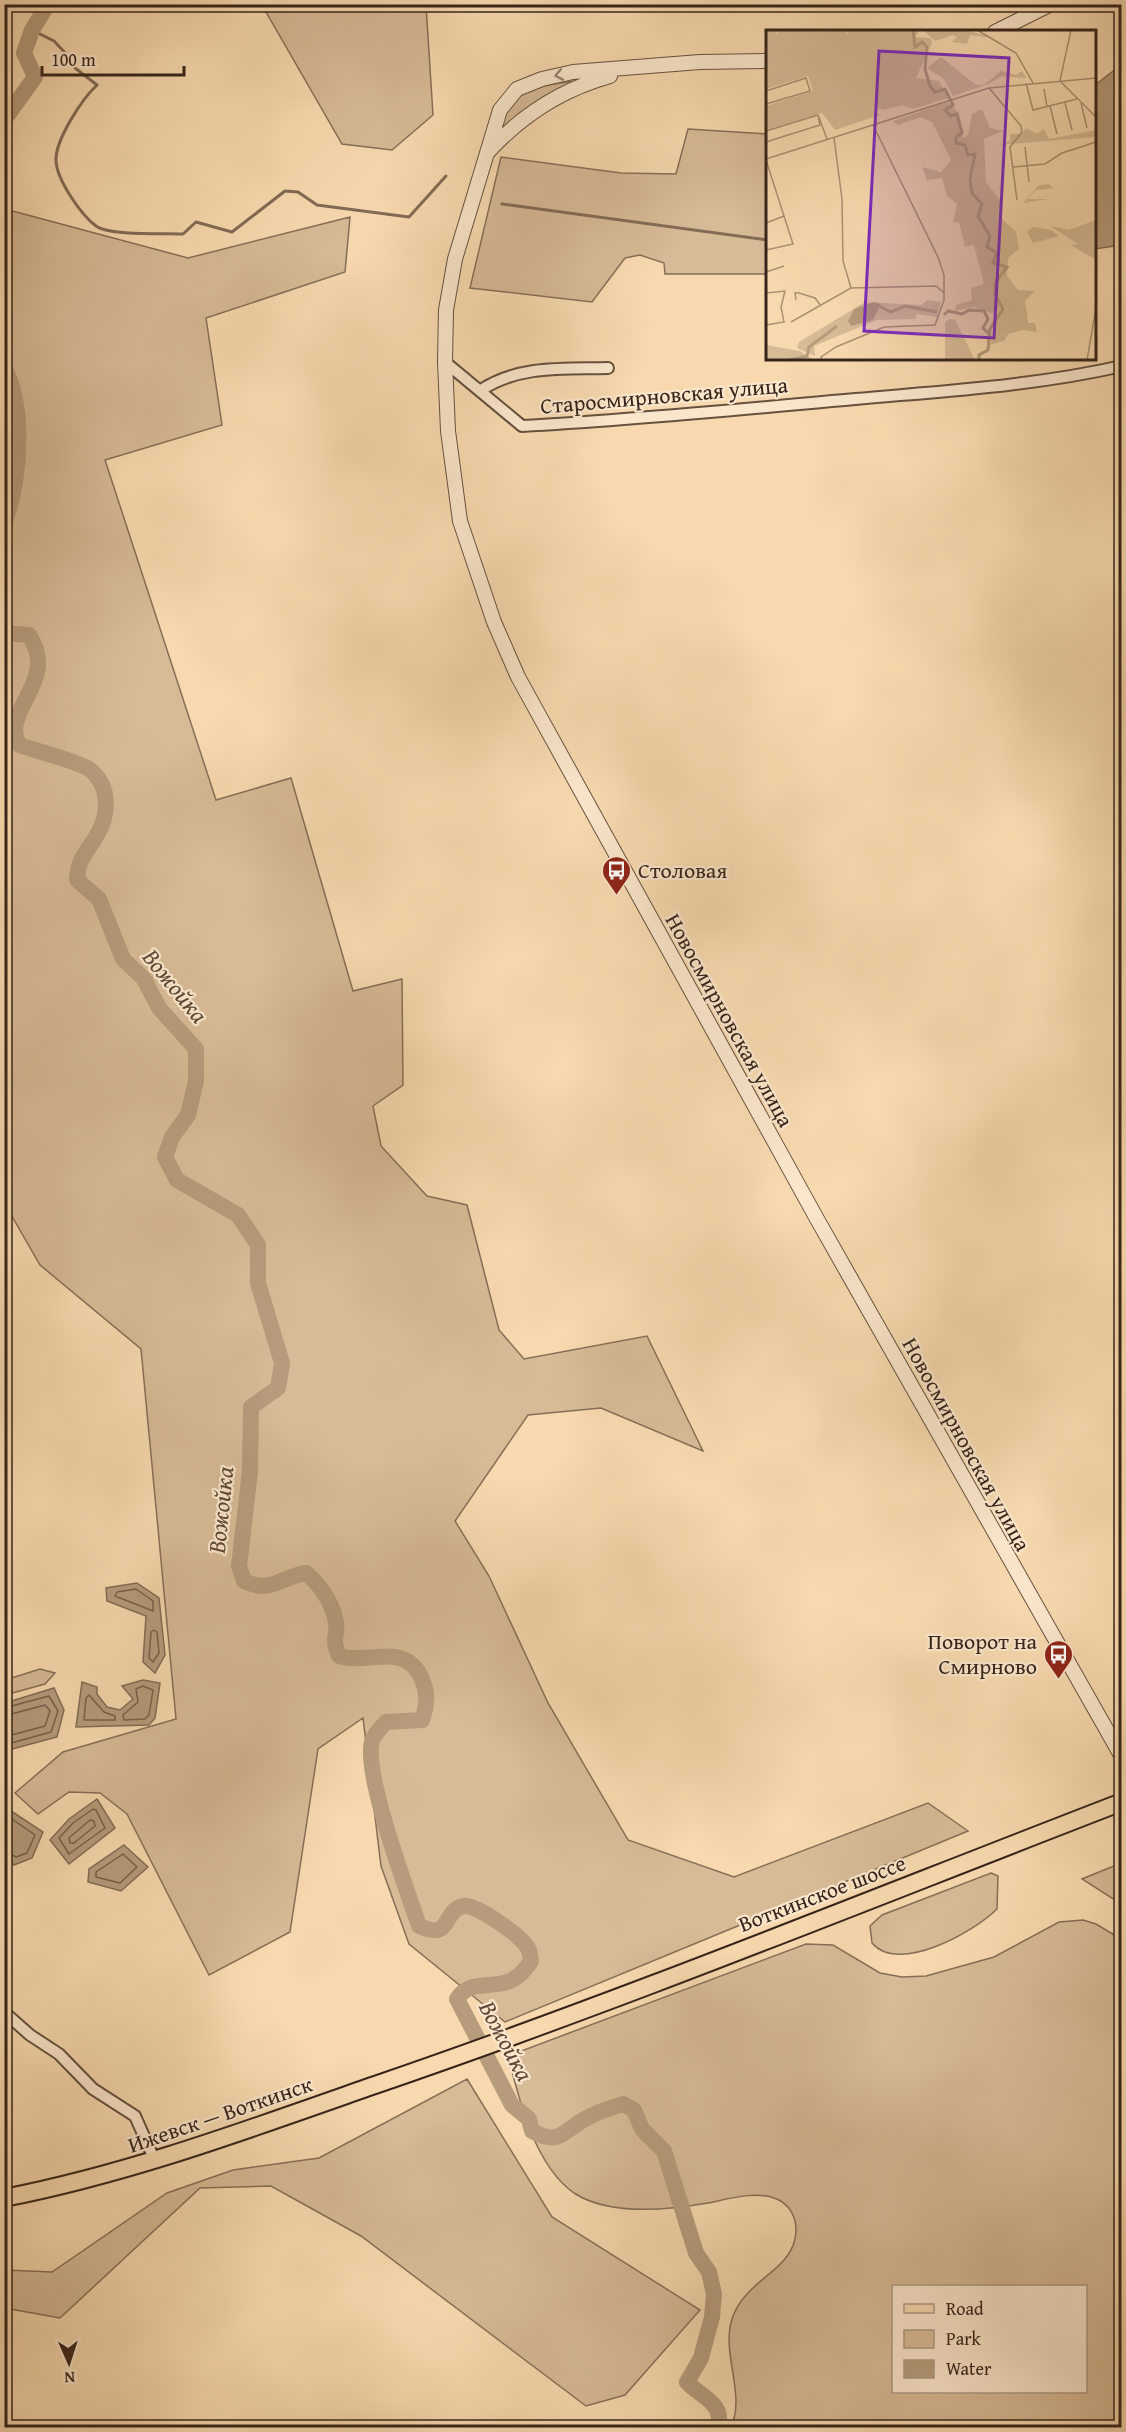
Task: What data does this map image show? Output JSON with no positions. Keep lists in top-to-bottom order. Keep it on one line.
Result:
{"streets":{"main road":["Воткинское шоссе","Ижевск — Воткинск"],"street":["Старосмирновская улица","Новосмирновская улица"]},"crossings":[["Старосмирновская улица","Новосмирновская улица"],["Воткинское шоссе","Ижевск — Воткинск"]],"water":["Вожойка"],"places":{"bus stop":["Столовая","Поворот на Смирново"]},"legend":["Road","Park","Water"],"scale_bar":"100 m","north":"bottom"}
